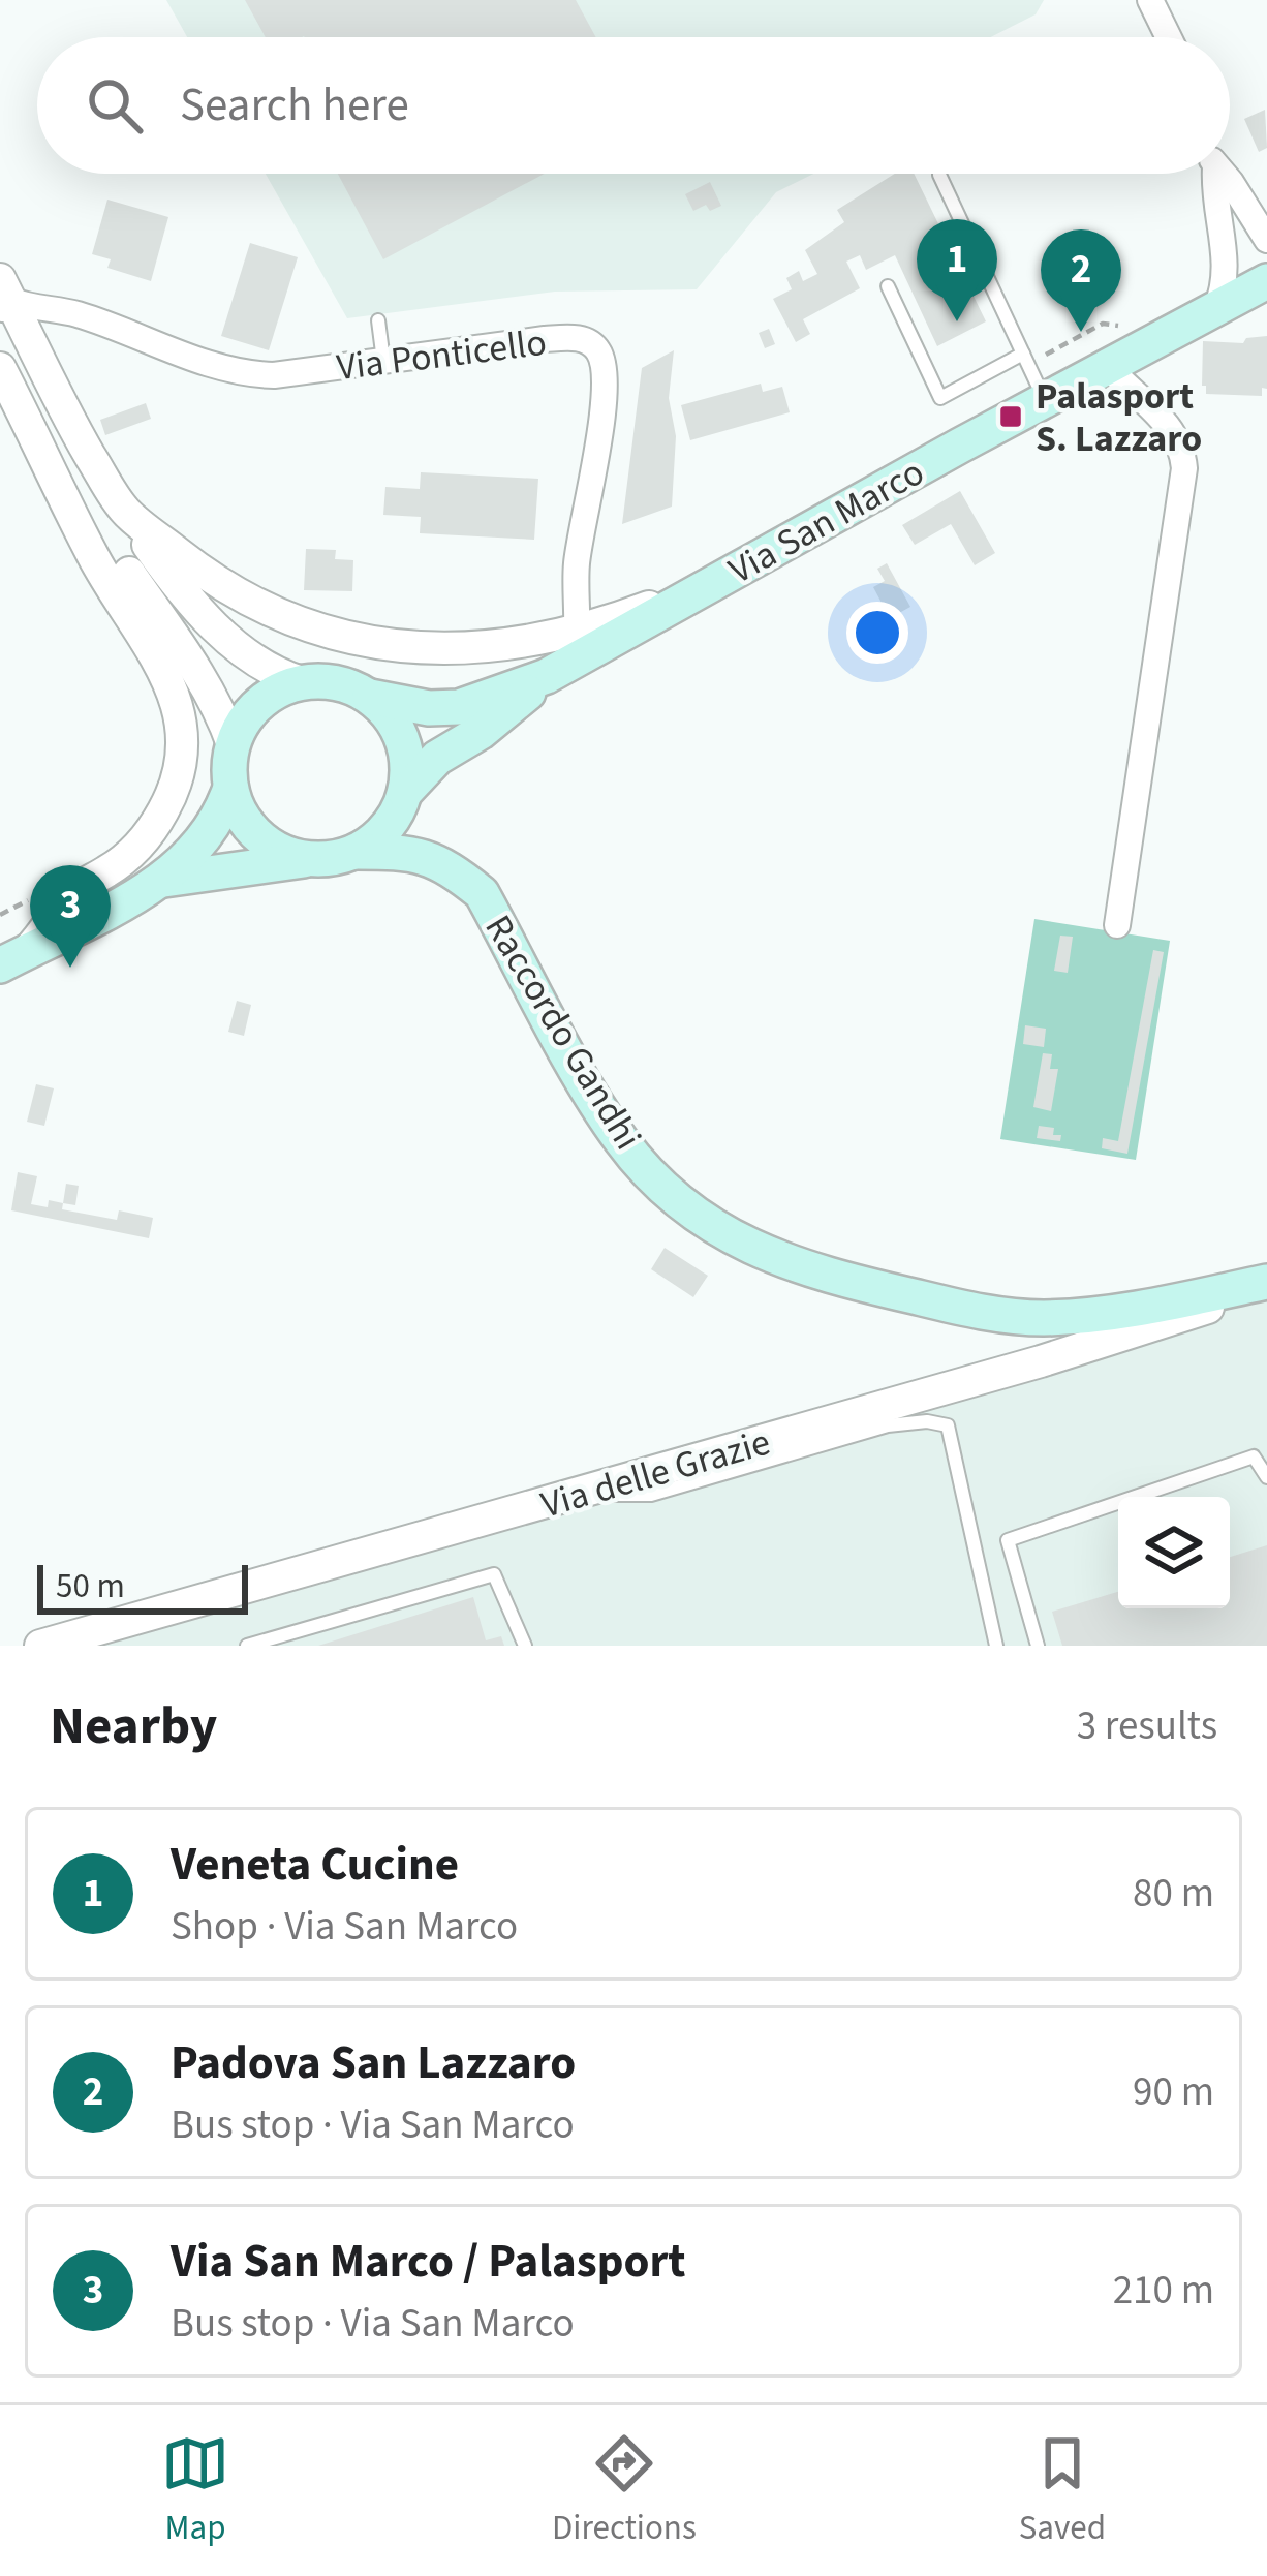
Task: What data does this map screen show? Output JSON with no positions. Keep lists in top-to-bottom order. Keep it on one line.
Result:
{"streets":{"main road":["Via San Marco","Raccordo Gandhi"],"street":["Via Ponticello","Via delle Grazie"]},"crossings":[["Via San Marco","Raccordo Gandhi"],["Raccordo Gandhi","Via delle Grazie"]],"places":{"transit":["Palasport S. Lazzaro"]},"scale_bar":"50 m","page":{"search":"Search here","pins":["1","2","3"],"scale":"50 m","heading":["Nearby","3 results"],"list":[{"mark":"1","name":"Veneta Cucine","note":"Shop · Via San Marco","value":"80 m"},{"mark":"2","name":"Padova San Lazzaro","note":"Bus stop · Via San Marco","value":"90 m"},{"mark":"3","name":"Via San Marco / Palasport","note":"Bus stop · Via San Marco","value":"210 m"}],"nav":["Map","Directions","Saved"]}}
